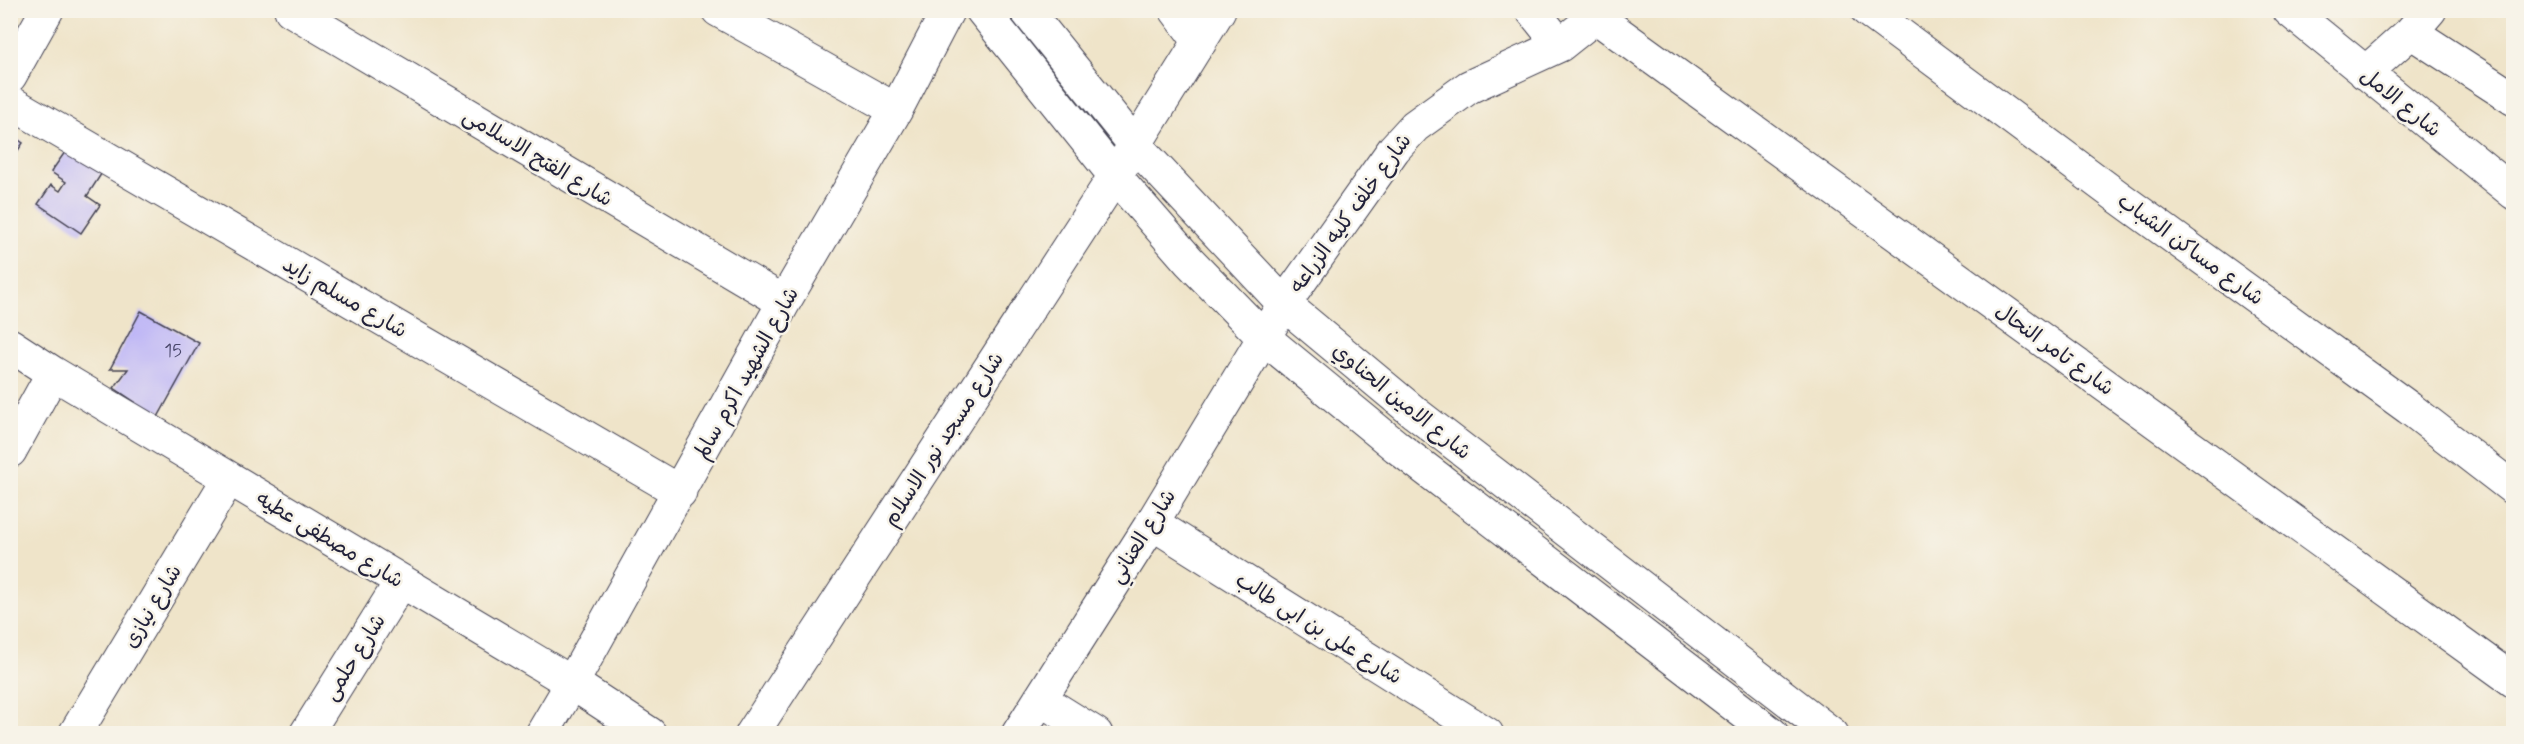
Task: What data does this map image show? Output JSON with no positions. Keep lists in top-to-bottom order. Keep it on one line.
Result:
{"streets":{"street":["شارع الامل","شارع الفتح الاسلامى","شارع خلف كليه الزراعه","شارع مساكن الشباب","شارع مسلم زايد","شارع تامر النحال","شارع الشهيد اكرم سالم","شارع الامين الحناوي","شارع مسجد نور الاسلام","شارع العناني","شارع مصطفى عطيه","شارع نيازى","شارع على بن ابى طالب","شارع حلمى"]},"crossings":[["شارع الفتح الاسلامى","شارع الشهيد اكرم سالم"],["شارع خلف كليه الزراعه","شارع تامر النحال"],["شارع خلف كليه الزراعه","شارع الامين الحناوي"],["شارع خلف كليه الزراعه","شارع العناني"],["شارع مسلم زايد","شارع الشهيد اكرم سالم"],["شارع الشهيد اكرم سالم","شارع مصطفى عطيه"],["شارع الامين الحناوي","شارع مسجد نور الاسلام"],["شارع الامين الحناوي","شارع العناني"],["شارع العناني","شارع على بن ابى طالب"],["شارع مصطفى عطيه","شارع نيازى"],["شارع مصطفى عطيه","شارع حلمى"]],"house_numbers":["15"]}
